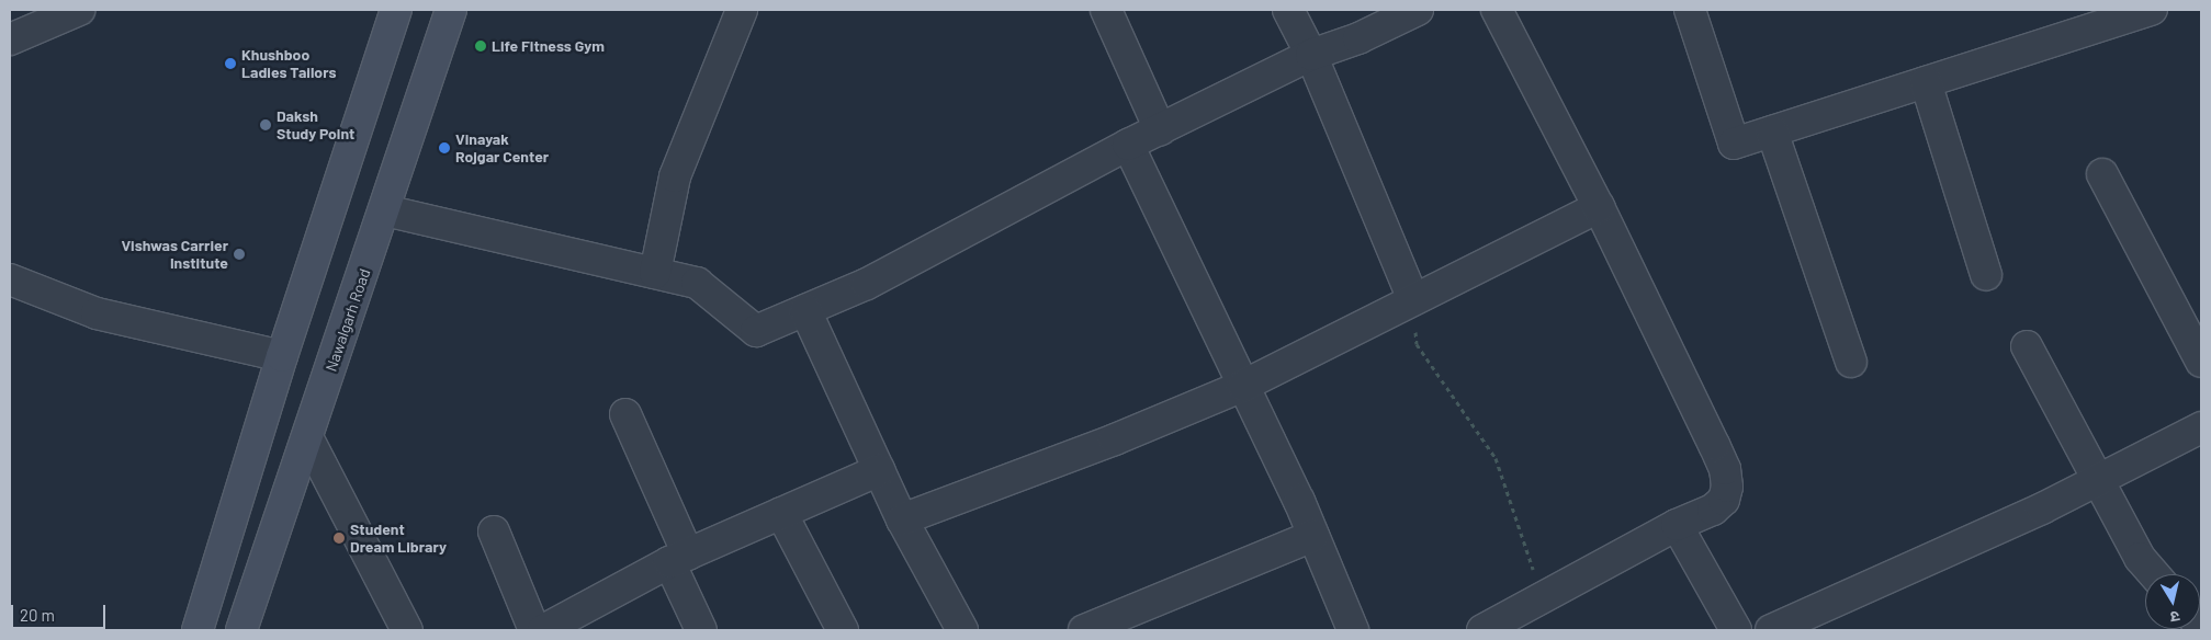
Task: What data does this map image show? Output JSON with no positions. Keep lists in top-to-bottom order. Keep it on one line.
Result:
{"streets":{"street":["Nawalgarh Road"]},"places":["Life Fitness Gym","Khushboo Ladies Tailors","Daksh Study Point","Vinayak Rojgar Center","Vishwas Carrier Institute","Student Dream Library"],"scale_bar":"20 m","north":"bottom"}
